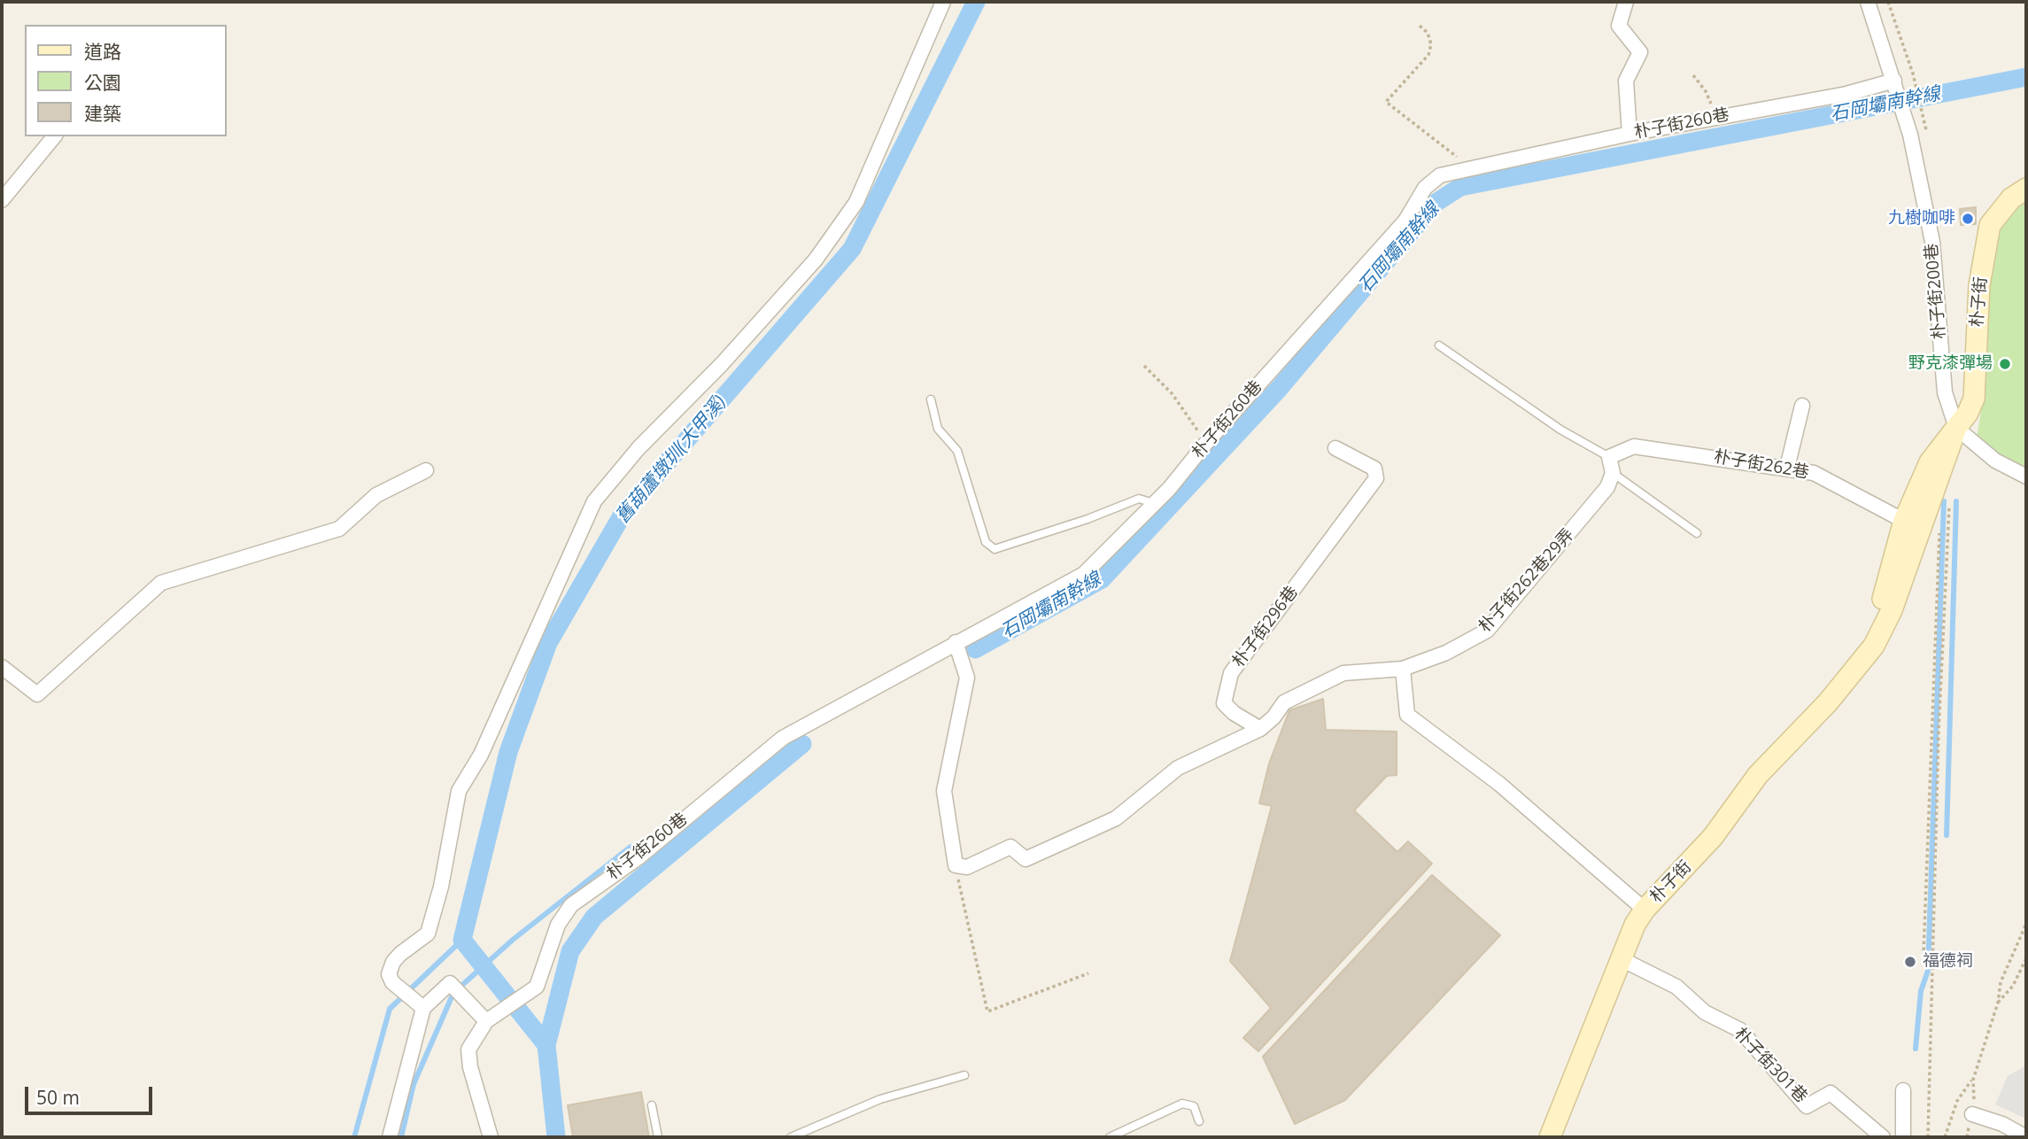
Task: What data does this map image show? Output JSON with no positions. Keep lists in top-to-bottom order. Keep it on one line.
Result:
{"streets":{"street":["朴子街260巷","朴子街200巷","朴子街","朴子街262巷","朴子街262巷29弄","朴子街296巷","朴子街301巷"]},"crossings":[["朴子街260巷","朴子街200巷"],["朴子街200巷","朴子街"],["朴子街","朴子街262巷"],["朴子街","朴子街301巷"]],"water":["石岡壩南幹線","舊葫蘆墩圳(大甲溪)"],"places":["九樹咖啡","野克漆彈場","福德祠"],"legend":["道路","公園","建築"],"scale_bar":"50 m"}
